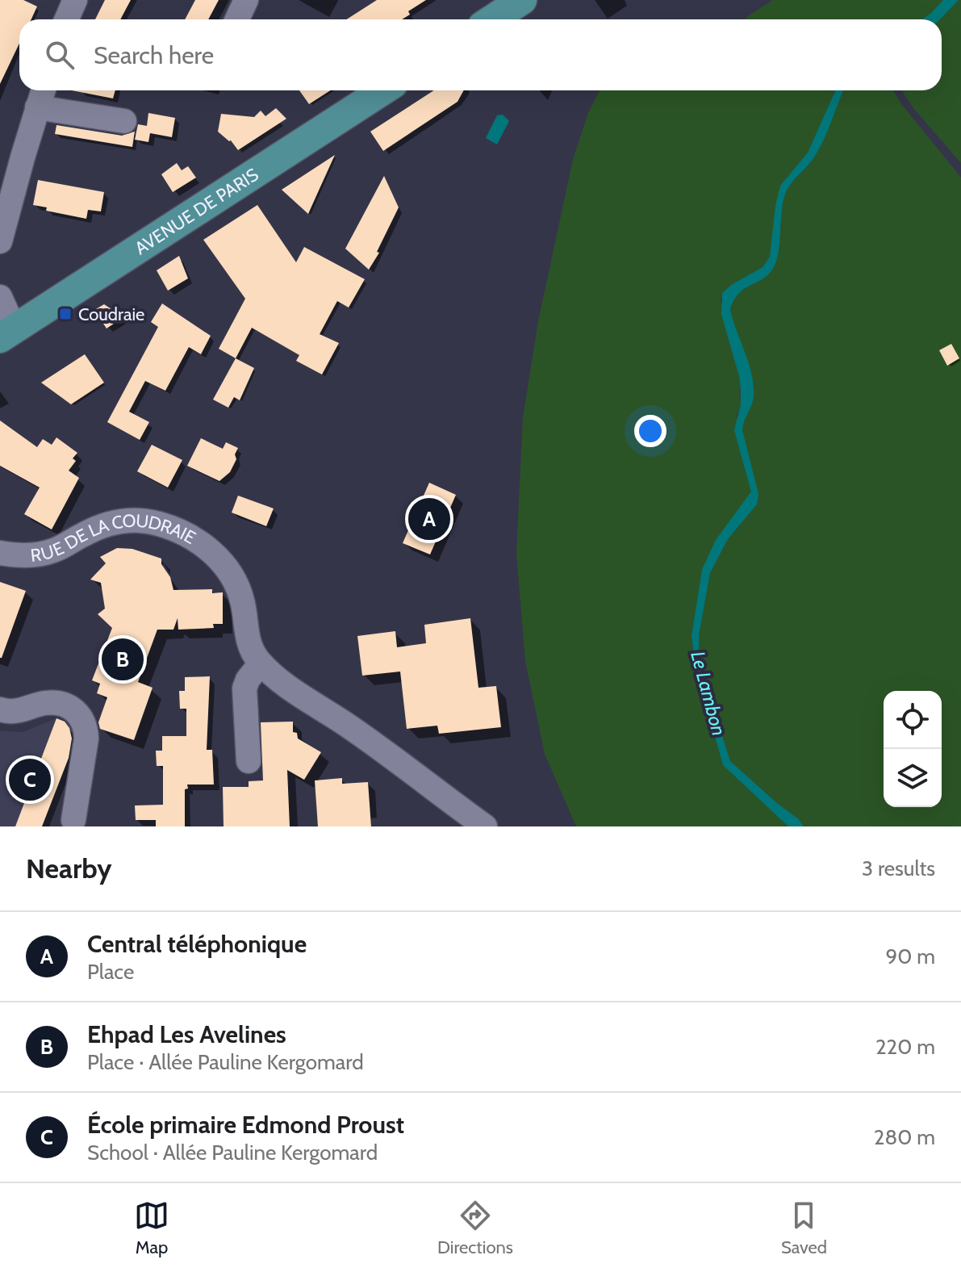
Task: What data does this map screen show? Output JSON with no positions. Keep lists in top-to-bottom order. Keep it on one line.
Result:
{"streets":{"main road":["AVENUE DE PARIS"],"street":["RUE DE LA COUDRAIE"]},"water":["Le Lambon"],"places":{"transit":["Coudraie"]},"page":{"search":"Search here","pins":["A","B","C"],"heading":["Nearby","3 results"],"list":[{"mark":"A","name":"Central téléphonique","note":"Place","value":"90 m"},{"mark":"B","name":"Ehpad Les Avelines","note":"Place · Allée Pauline Kergomard","value":"220 m"},{"mark":"C","name":"École primaire Edmond Proust","note":"School · Allée Pauline Kergomard","value":"280 m"}],"nav":["Map","Directions","Saved"]}}
